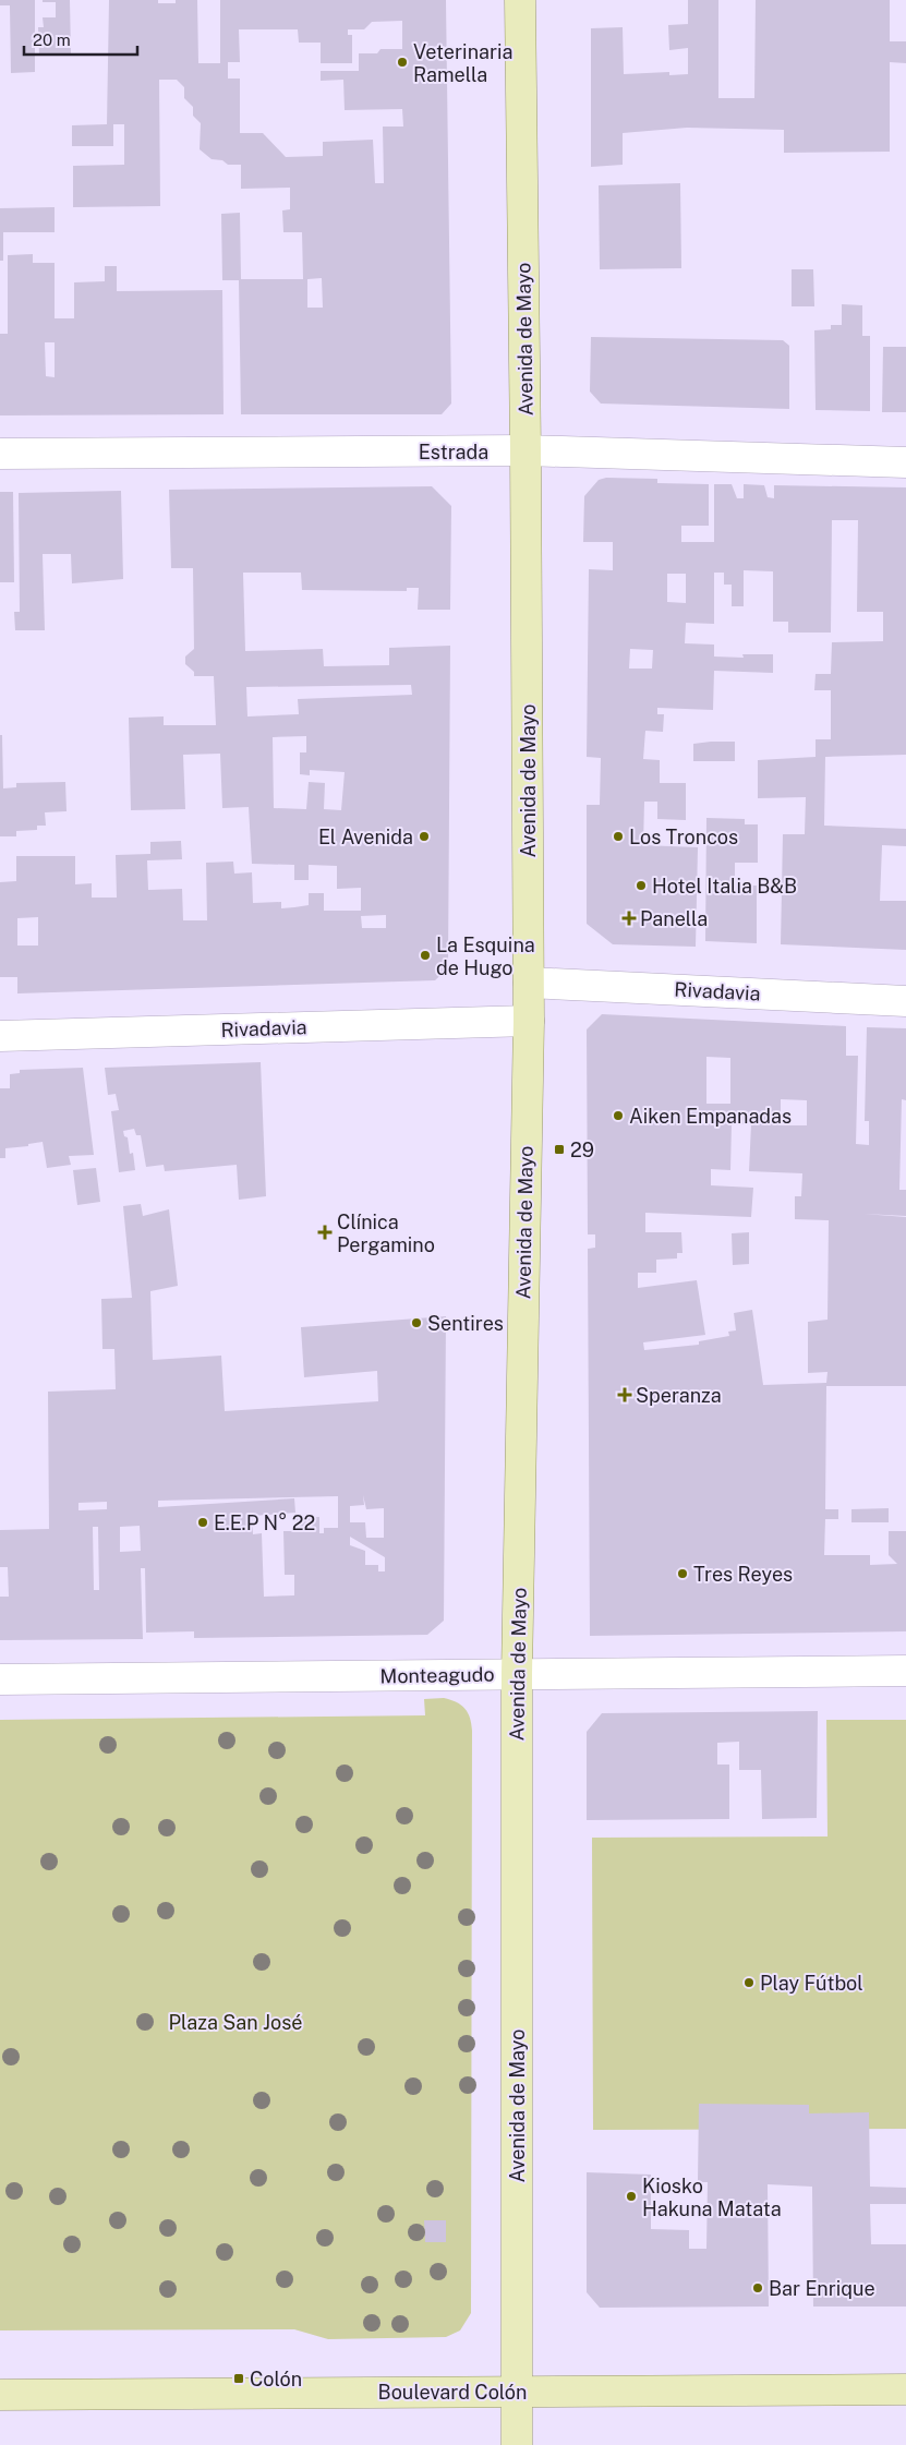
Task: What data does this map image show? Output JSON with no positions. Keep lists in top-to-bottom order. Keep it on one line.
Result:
{"streets":{"main road":["Avenida de Mayo","Boulevard Colón"],"street":["Estrada","Rivadavia","Monteagudo"]},"crossings":[["Avenida de Mayo","Estrada"],["Avenida de Mayo","Rivadavia"],["Avenida de Mayo","Monteagudo"],["Avenida de Mayo","Boulevard Colón"]],"parks":["Plaza San José"],"places":{"other":["Veterinaria Ramella","El Avenida","Los Troncos","Hotel Italia B&B","La Esquina de Hugo","Aiken Empanadas","Sentires","E.E.P N° 22","Tres Reyes","Play Fútbol","Kiosko Hakuna Matata","Bar Enrique"],"health":["Panella","Clínica Pergamino","Speranza"],"transit":["29","Colón"]},"scale_bar":"20 m"}
